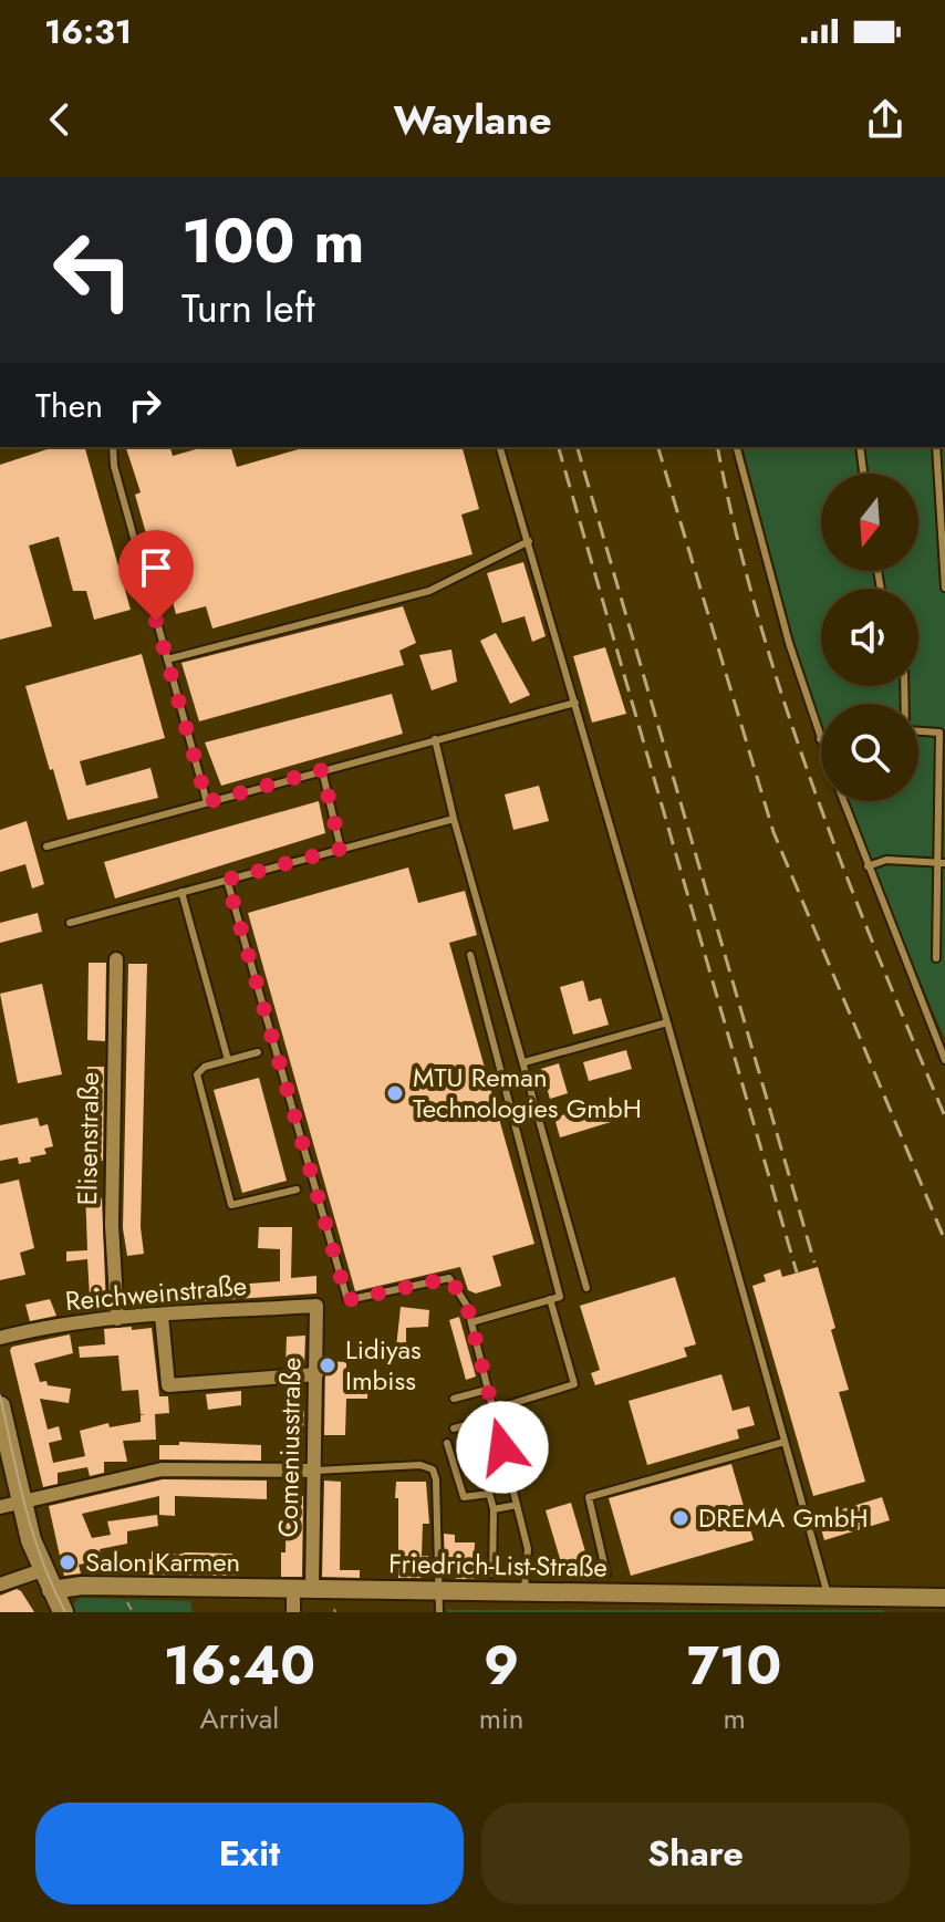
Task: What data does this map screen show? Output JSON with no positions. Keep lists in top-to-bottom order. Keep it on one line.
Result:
{"streets":{"street":["Elisenstraße","Reichweinstraße","Comeniusstraße","Friedrich-List-Straße"]},"crossings":[["Elisenstraße","Reichweinstraße"],["Reichweinstraße","Comeniusstraße"],["Comeniusstraße","Friedrich-List-Straße"]],"places":["MTU Reman Technologies GmbH","Lidiyas Imbiss","DREMA GmbH","Salon Karmen"],"north":"bottom","page":{"status":"16:31","header":"Waylane","turn":["100 m","Turn left"],"then":"Then","eta":["16:40","Arrival","9","min","710","m"],"buttons":["Exit","Share"]}}
